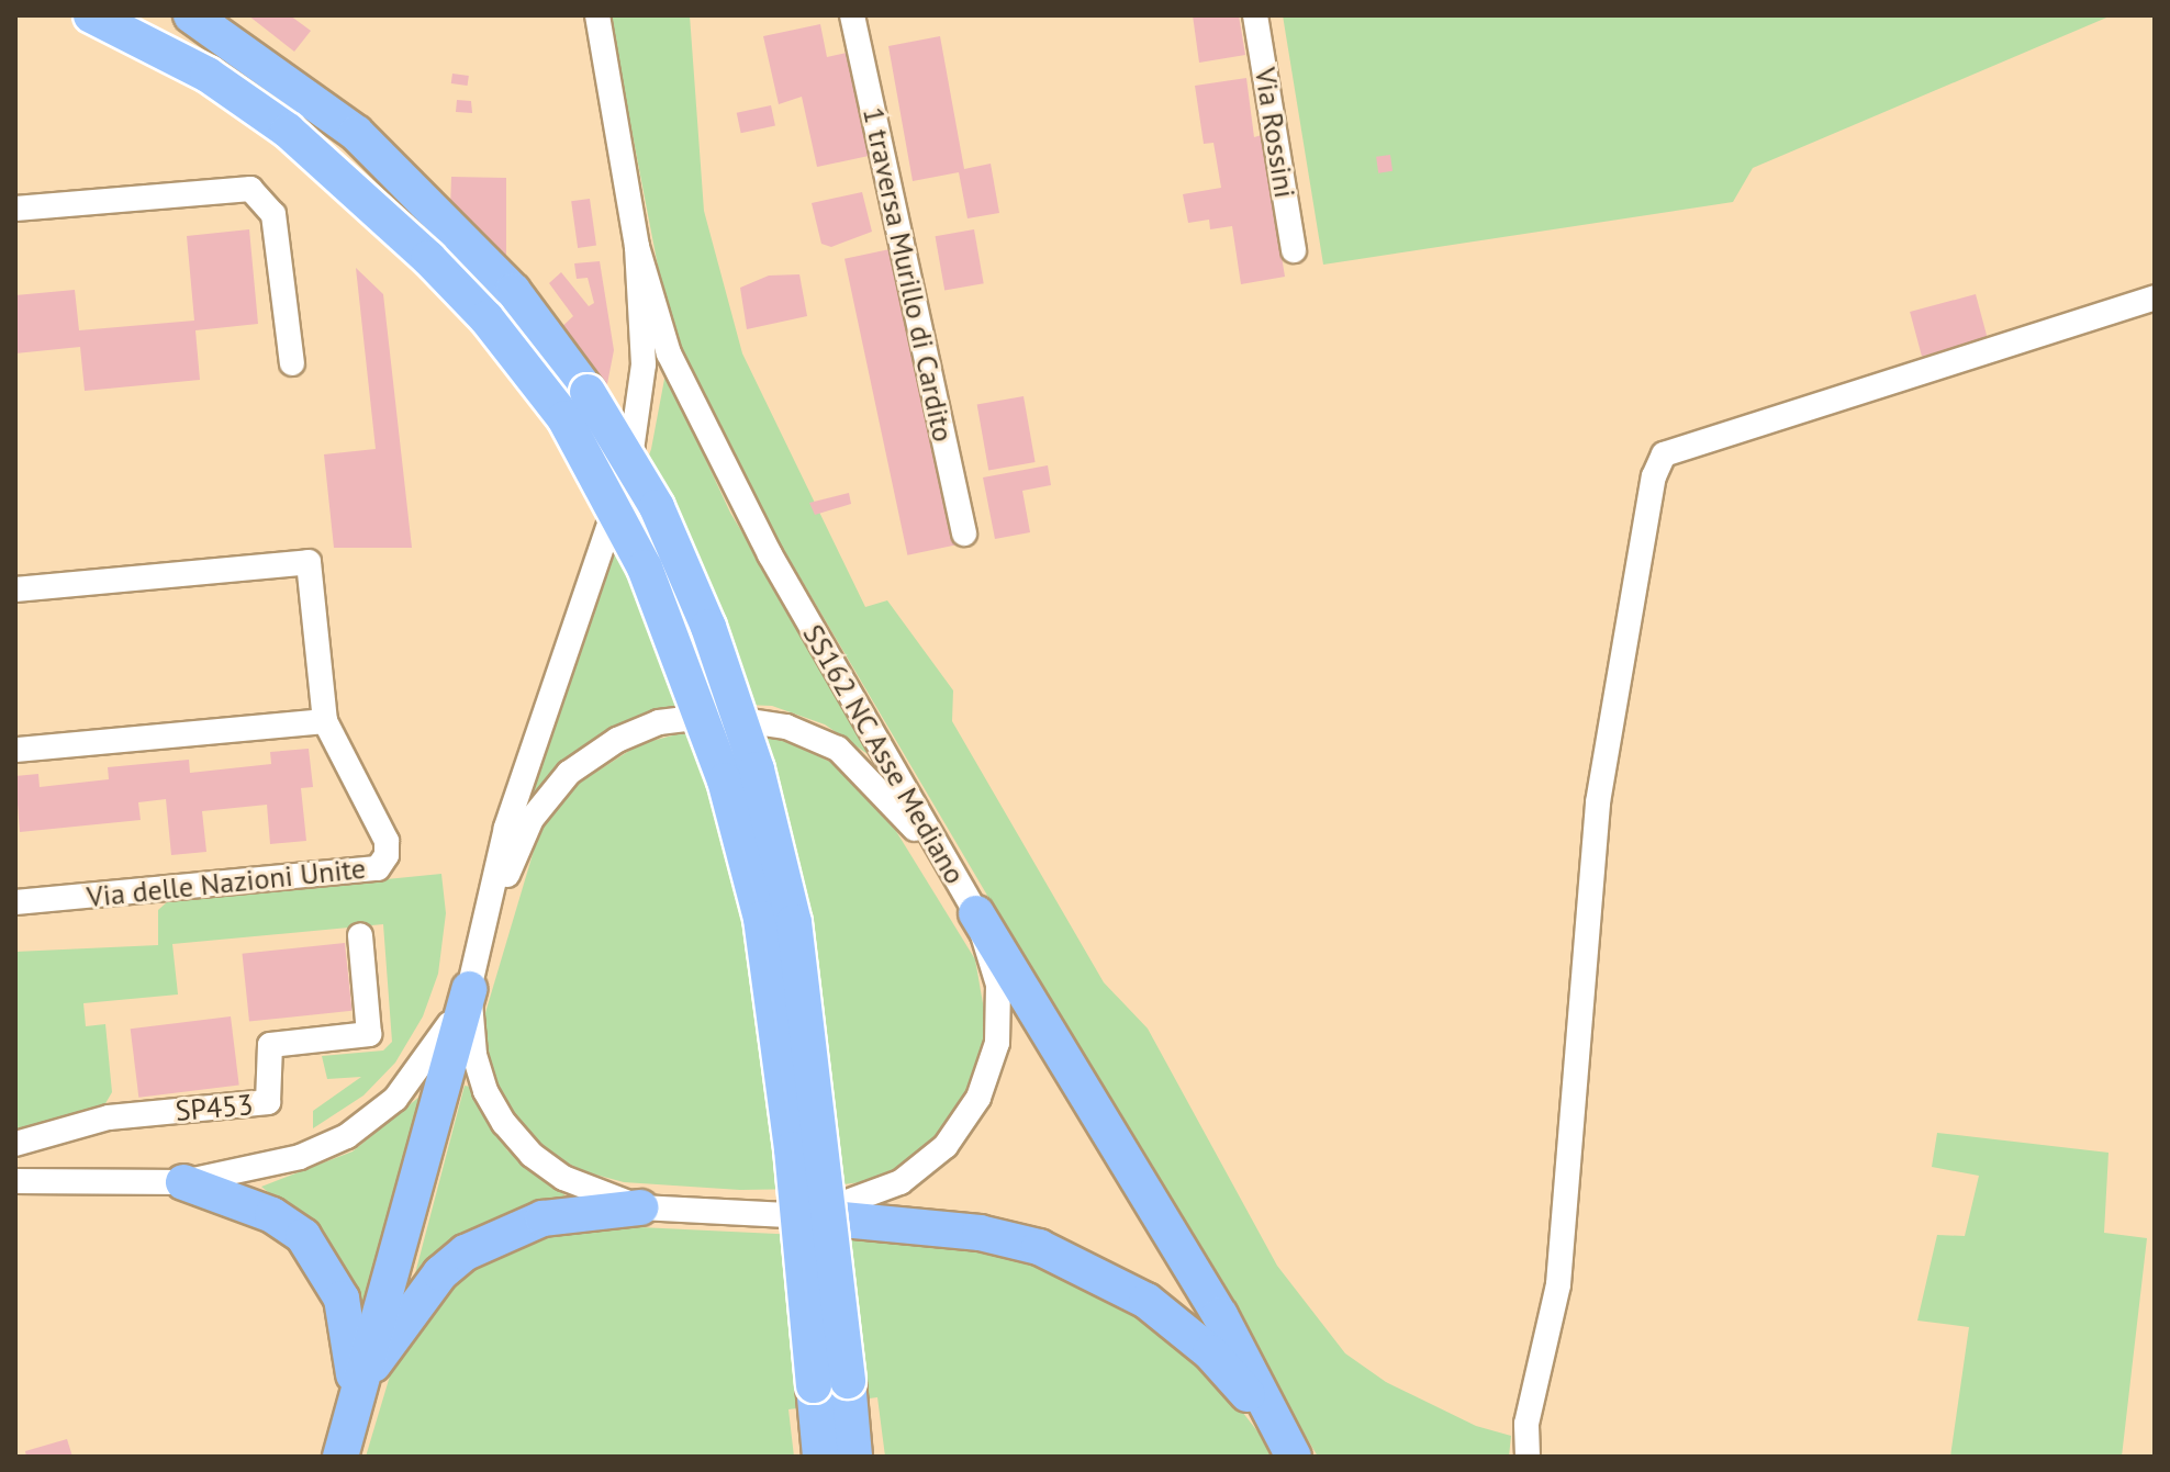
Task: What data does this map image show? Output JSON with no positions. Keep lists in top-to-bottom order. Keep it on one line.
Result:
{"streets":{"street":["Via Rossini","1 traversa Murillo di Cardito","SS162 NC Asse Mediano","Via delle Nazioni Unite","SP453"]}}
